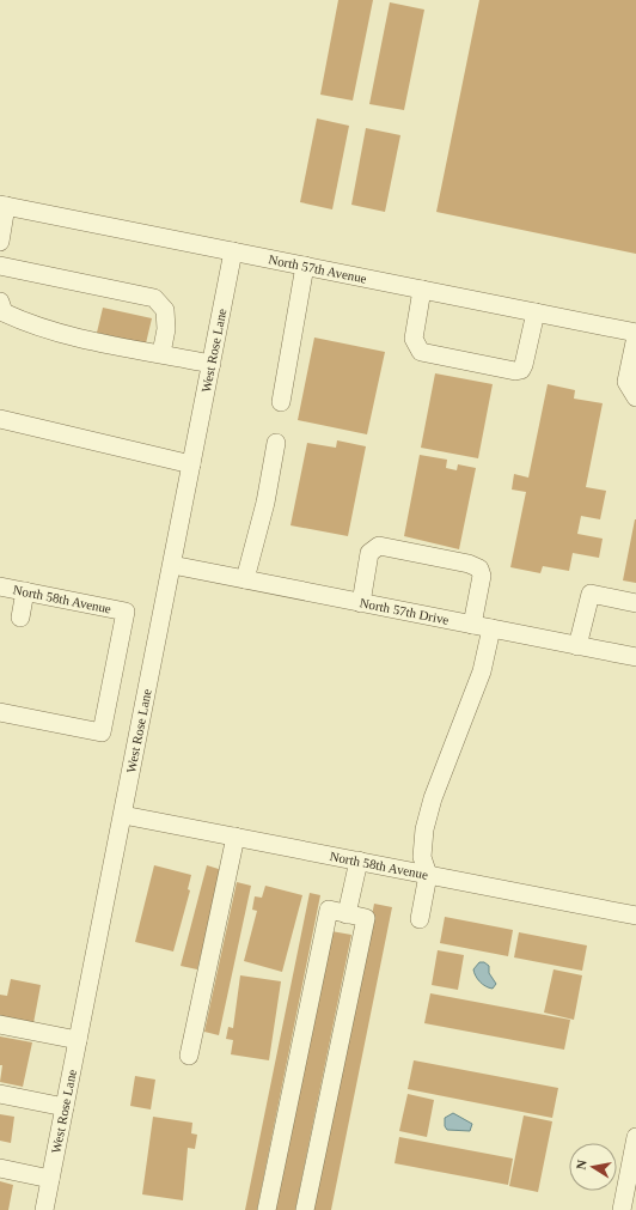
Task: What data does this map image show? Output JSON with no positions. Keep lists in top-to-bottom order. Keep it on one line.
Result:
{"streets":{"street":["North 57th Avenue","West Rose Lane","North 58th Avenue","North 57th Drive"]},"crossings":[["North 57th Avenue","West Rose Lane"],["West Rose Lane","North 58th Avenue"],["West Rose Lane","North 57th Drive"]],"north":"left"}
